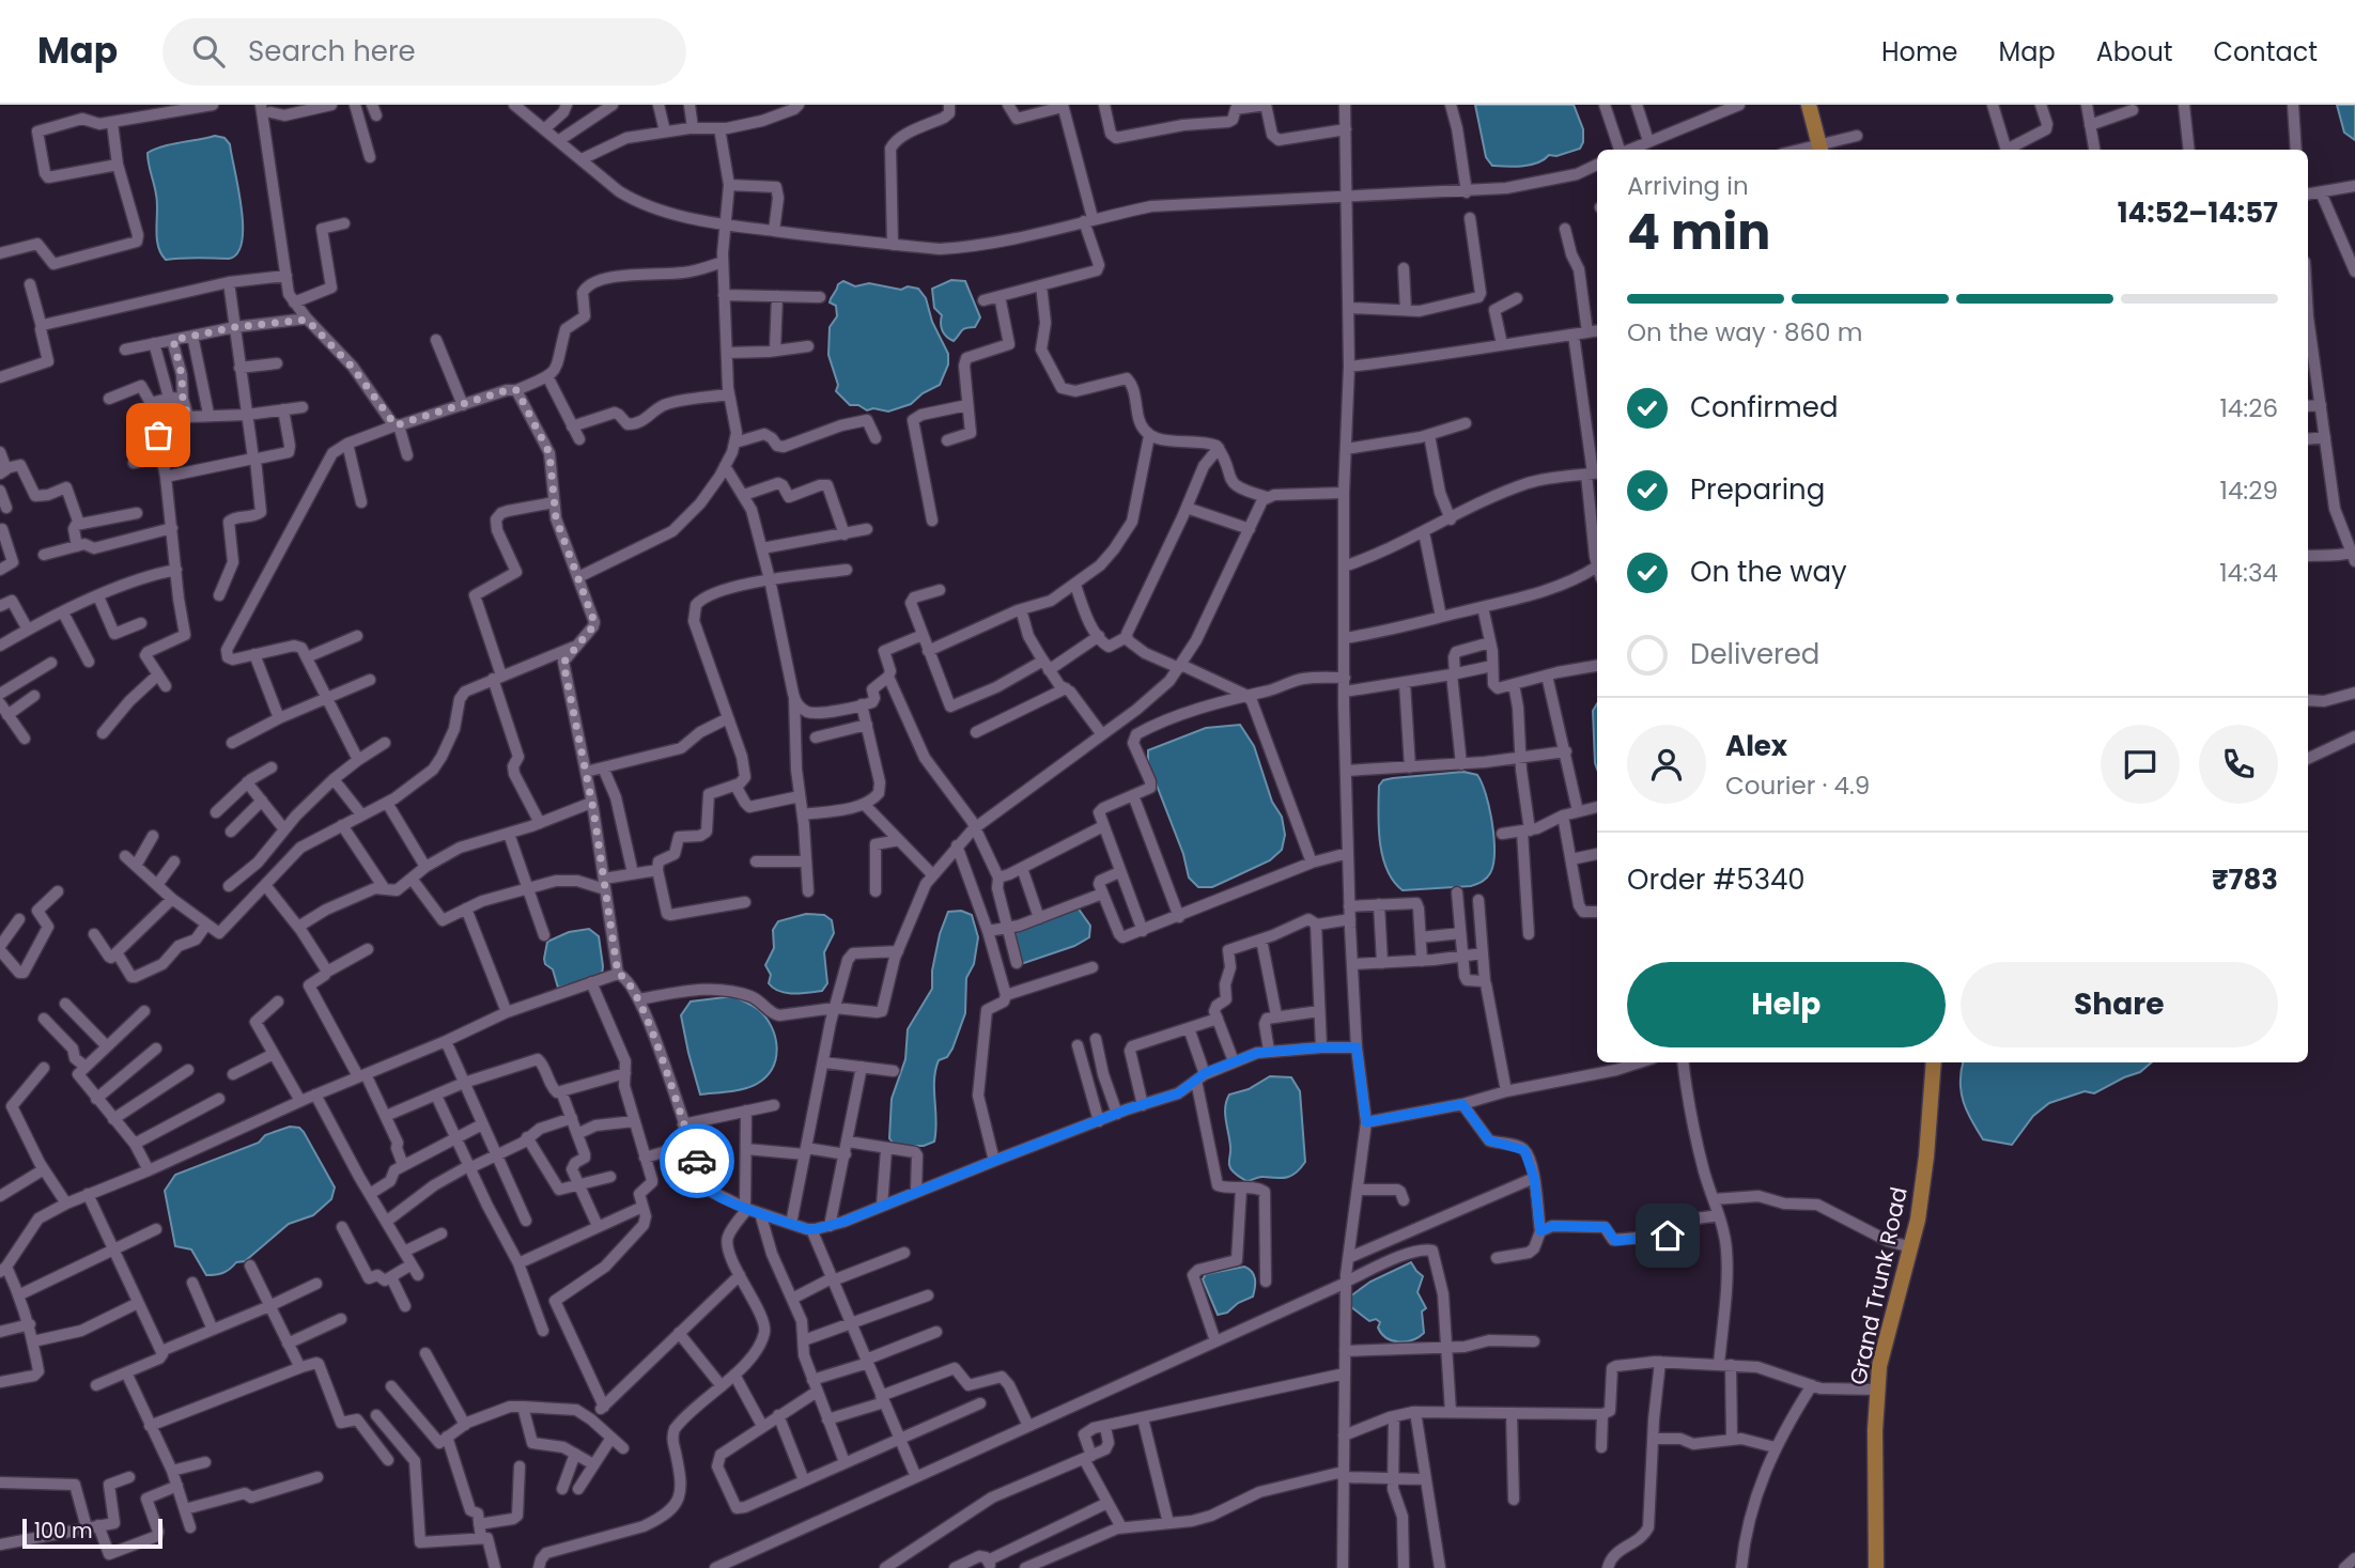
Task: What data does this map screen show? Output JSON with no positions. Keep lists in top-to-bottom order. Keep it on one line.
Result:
{"streets":{"main road":["Grand Trunk Road"]},"scale_bar":"100 m","page":{"header":"Map","search":"Search here","nav":["Home","Map","About","Contact"],"heading":["4 min","Arriving in","14:52–14:57"],"panel":["Alex","Courier · 4.9","Order #5340","₹783"],"bar":"On the way · 860 m","list":[["Confirmed","14:26"],["Preparing","14:29"],["On the way","14:34"],"Delivered"],"buttons":["Help","Share"],"scale":"100 m"}}
